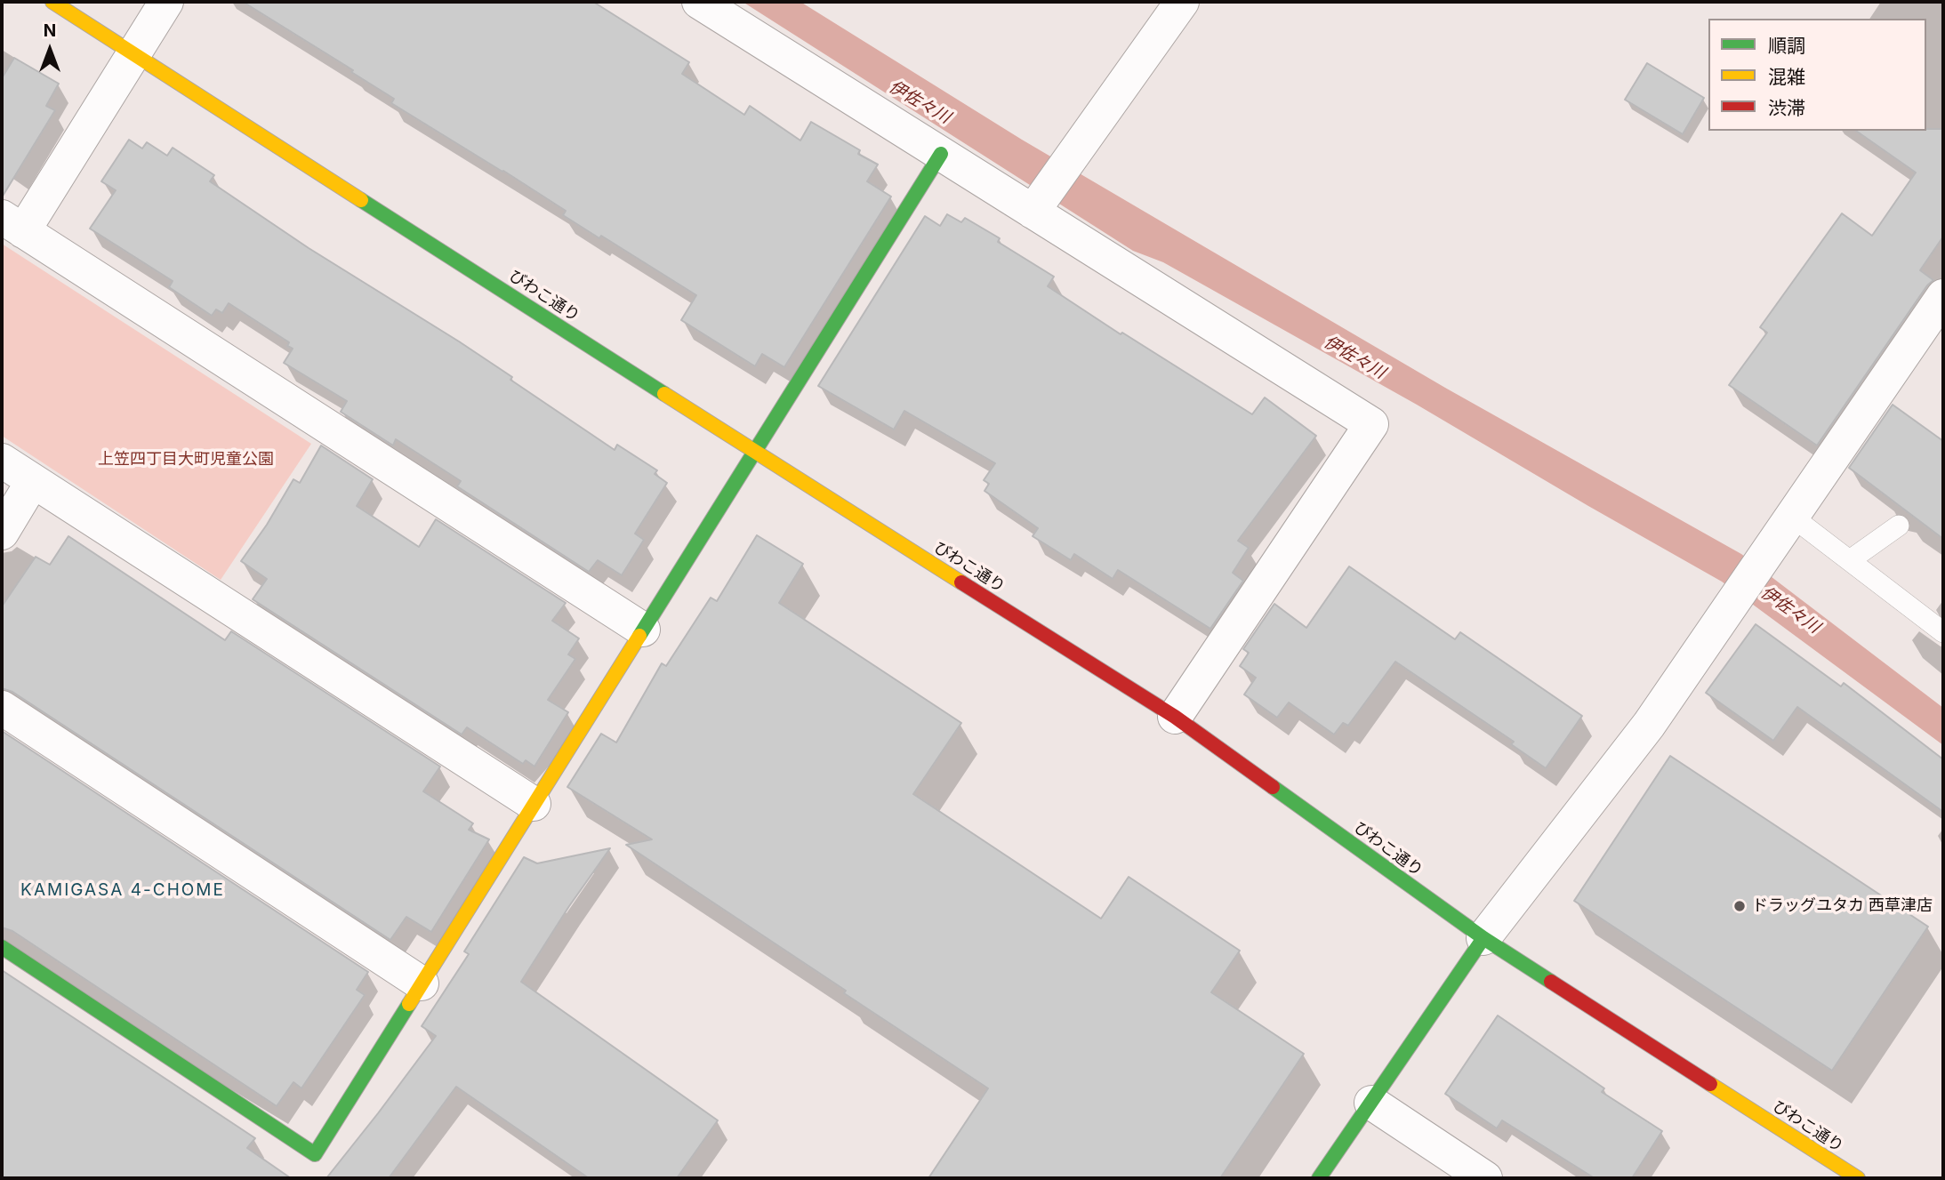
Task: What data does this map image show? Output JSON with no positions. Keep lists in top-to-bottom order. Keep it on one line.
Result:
{"streets":{"street":["びわこ通り"]},"districts":["KAMIGASA 4-CHOME"],"water":["伊佐々川"],"parks":["上笠四丁目大町児童公園"],"places":["ドラッグユタカ 西草津店"],"legend":["順調","混雑","渋滞"],"north":"top"}
